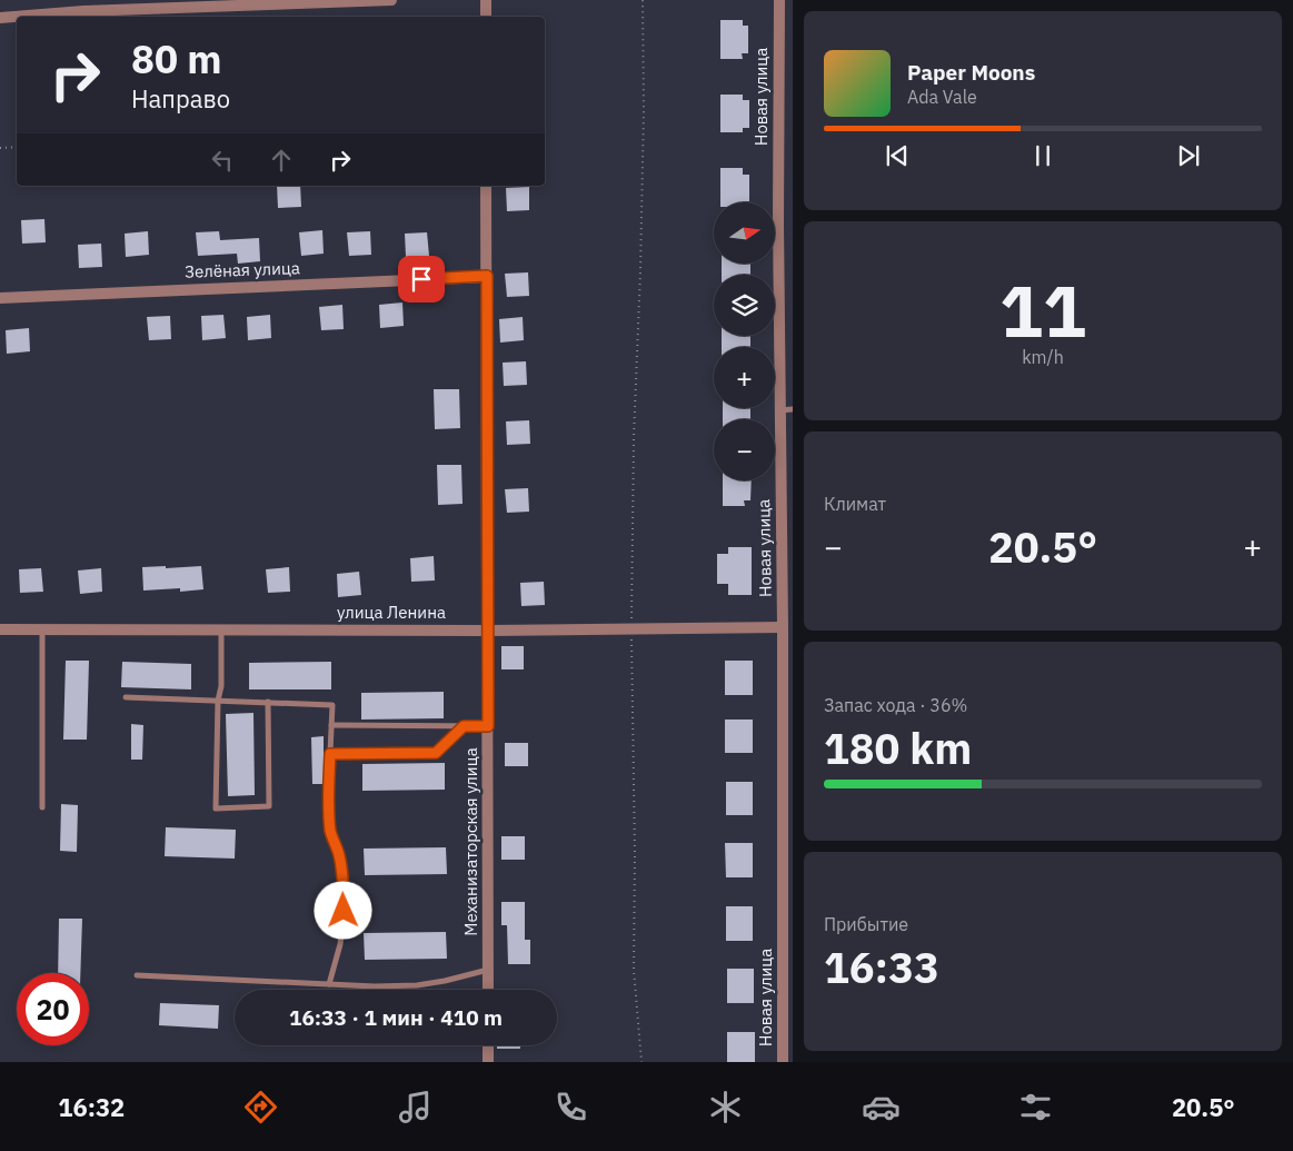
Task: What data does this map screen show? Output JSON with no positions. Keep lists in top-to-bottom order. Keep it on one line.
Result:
{"streets":{"street":["Новая улица","Зелёная улица","улица Ленина","Механизаторская улица"]},"crossings":[["Новая улица","улица Ленина"],["Зелёная улица","Механизаторская улица"],["улица Ленина","Механизаторская улица"]],"north":"right","page":{"turn":["80 m","Направо"],"song":["Paper Moons","Ada Vale"],"map_buttons":["+","−"],"tile":[["11","km/h"],"Климат",["Запас хода · 36%","180 km"],["Прибытие","16:33"]],"heat":["−","20.5°","+"],"limit":"20","trip":"16:33 · 1 мин · 410 m","tabs":["16:32","20.5°"]}}
